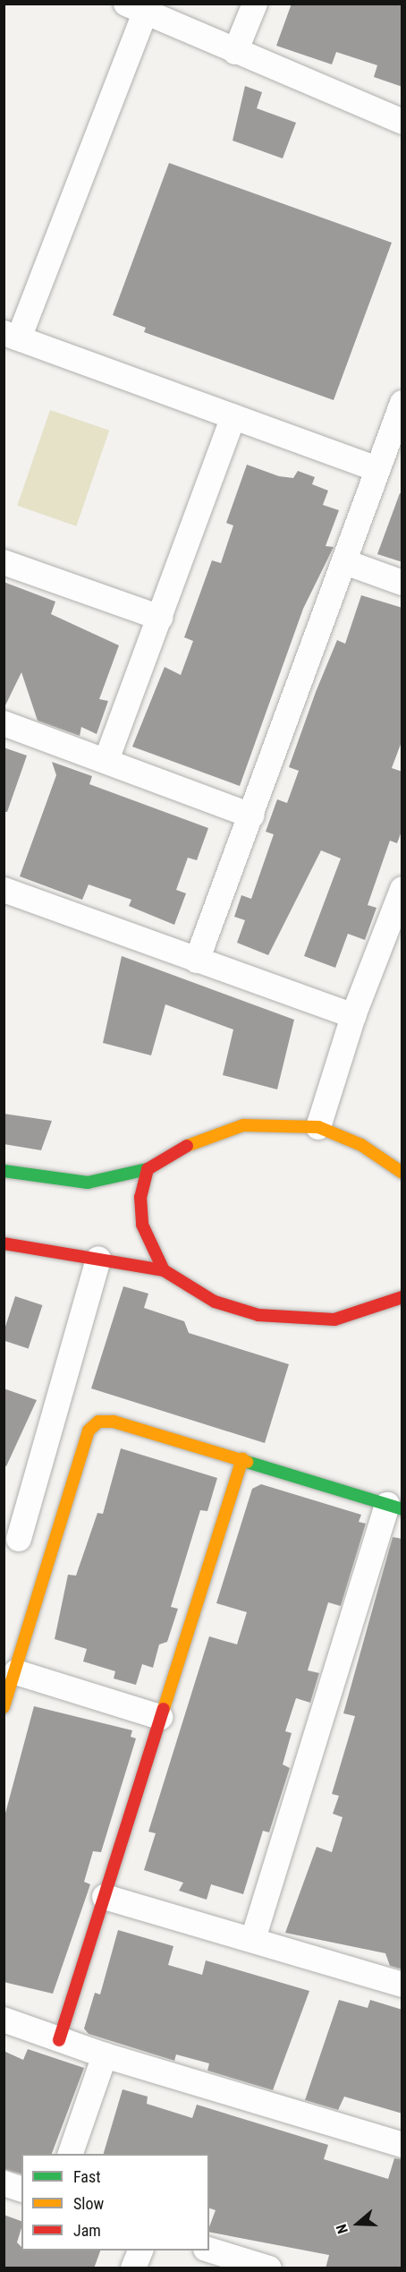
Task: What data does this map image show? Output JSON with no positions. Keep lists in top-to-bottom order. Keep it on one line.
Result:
{"legend":["Fast","Slow","Jam"],"north":"left"}
